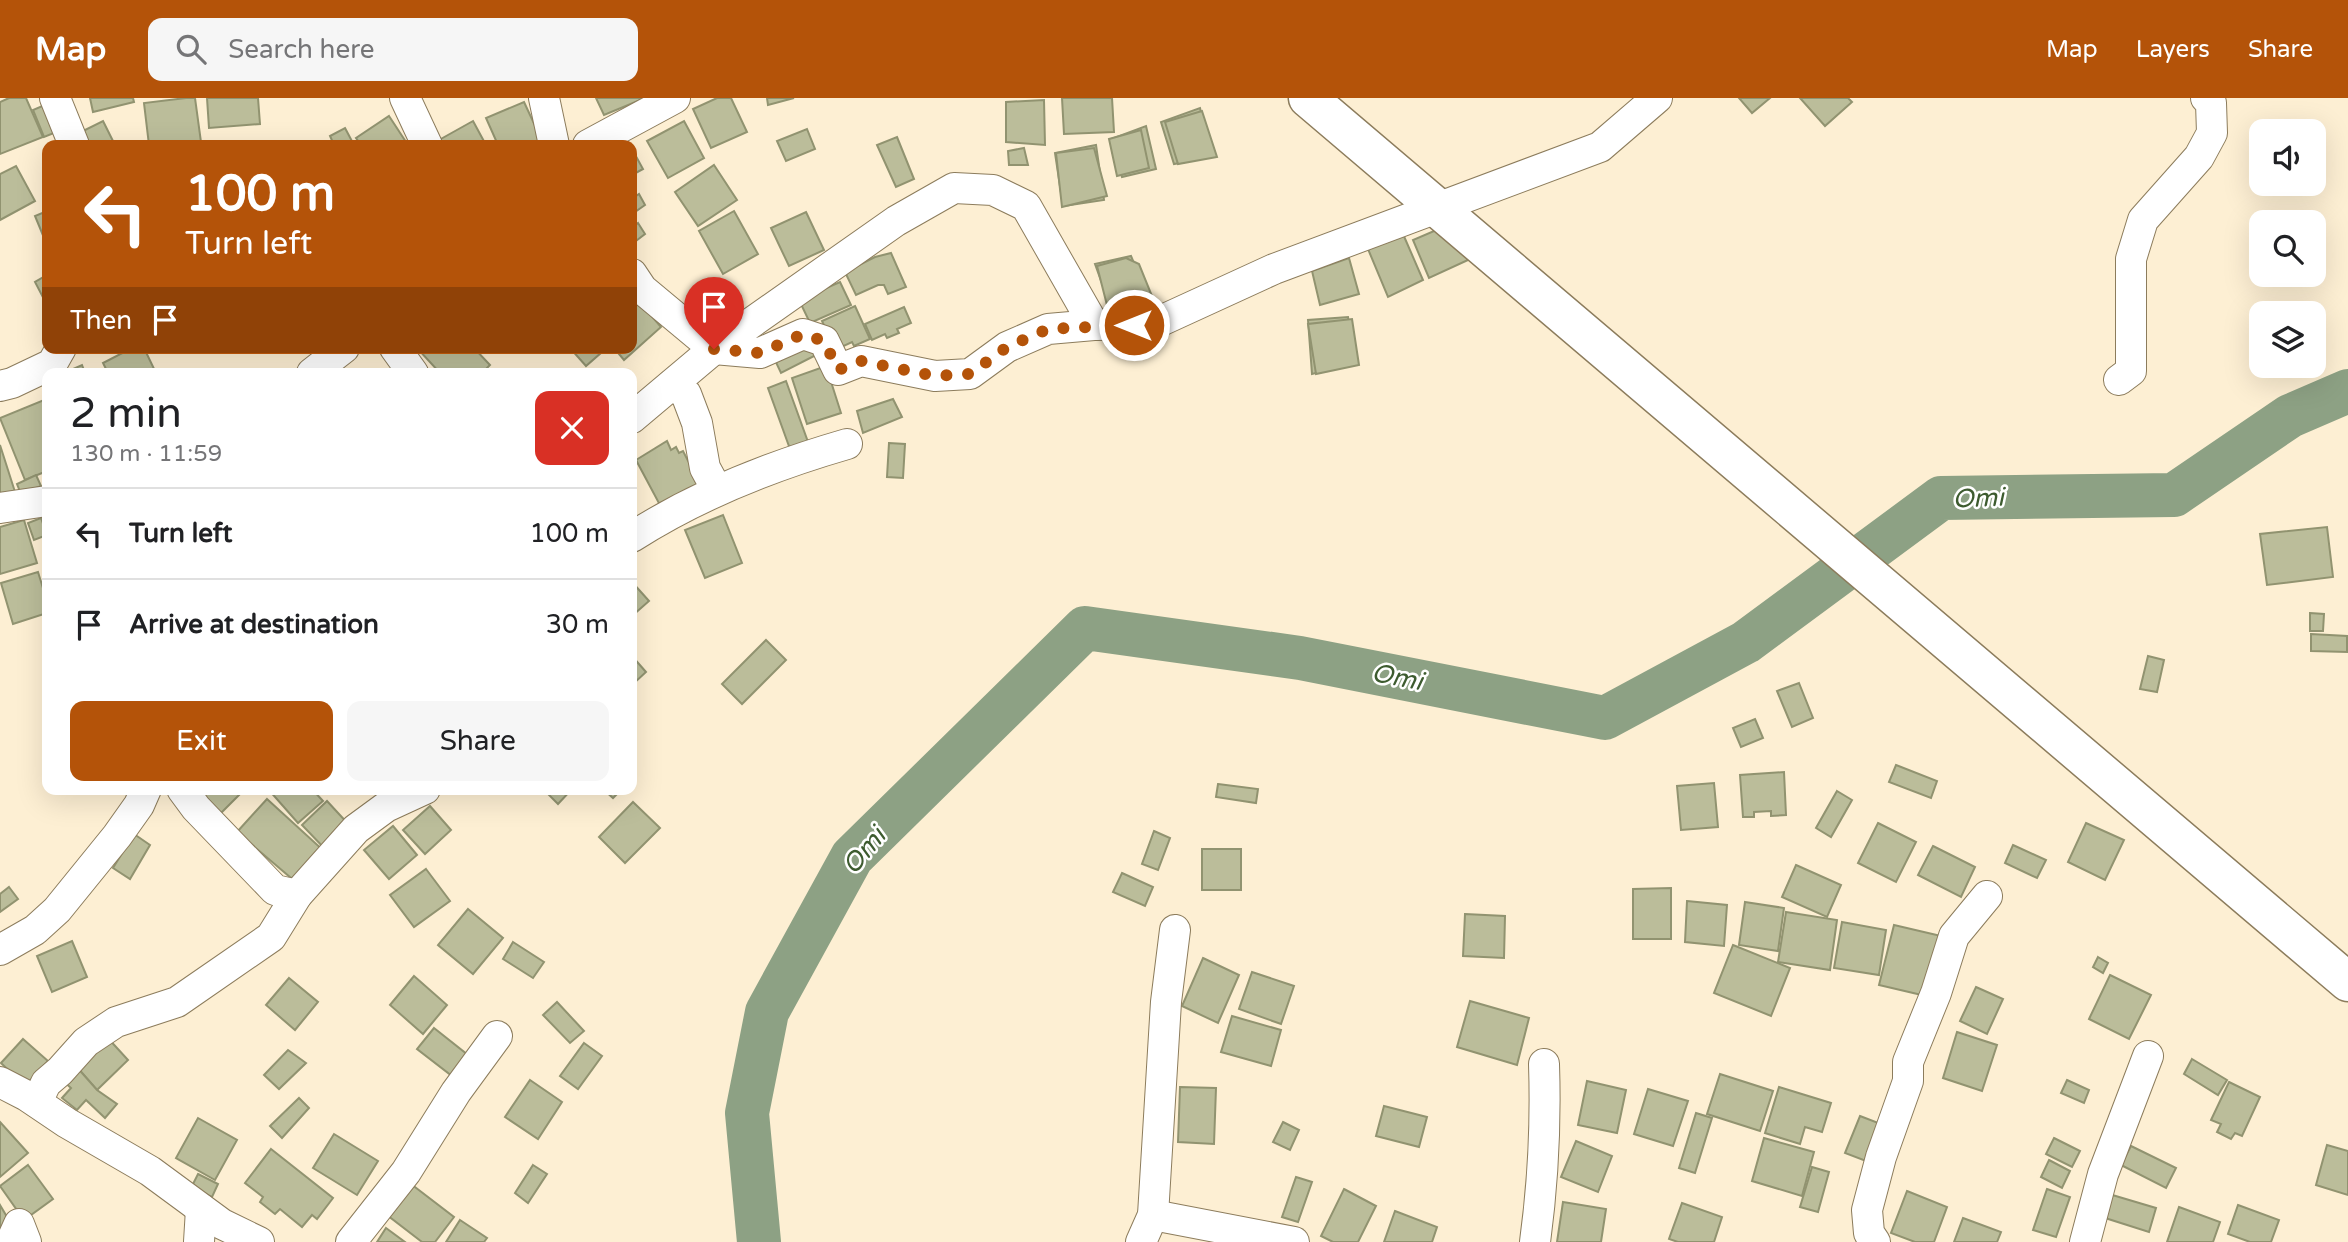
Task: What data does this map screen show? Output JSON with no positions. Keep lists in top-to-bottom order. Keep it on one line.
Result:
{"water":["Omi"],"page":{"header":"Map","search":"Search here","nav":["Map","Layers","Share"],"turn":["100 m","Turn left"],"then":"Then","heading":["2 min","130 m · 11:59"],"list":[{"name":"Turn left","value":"100 m"},{"name":"Arrive at destination","value":"30 m"}],"buttons":["Exit","Share"]}}
